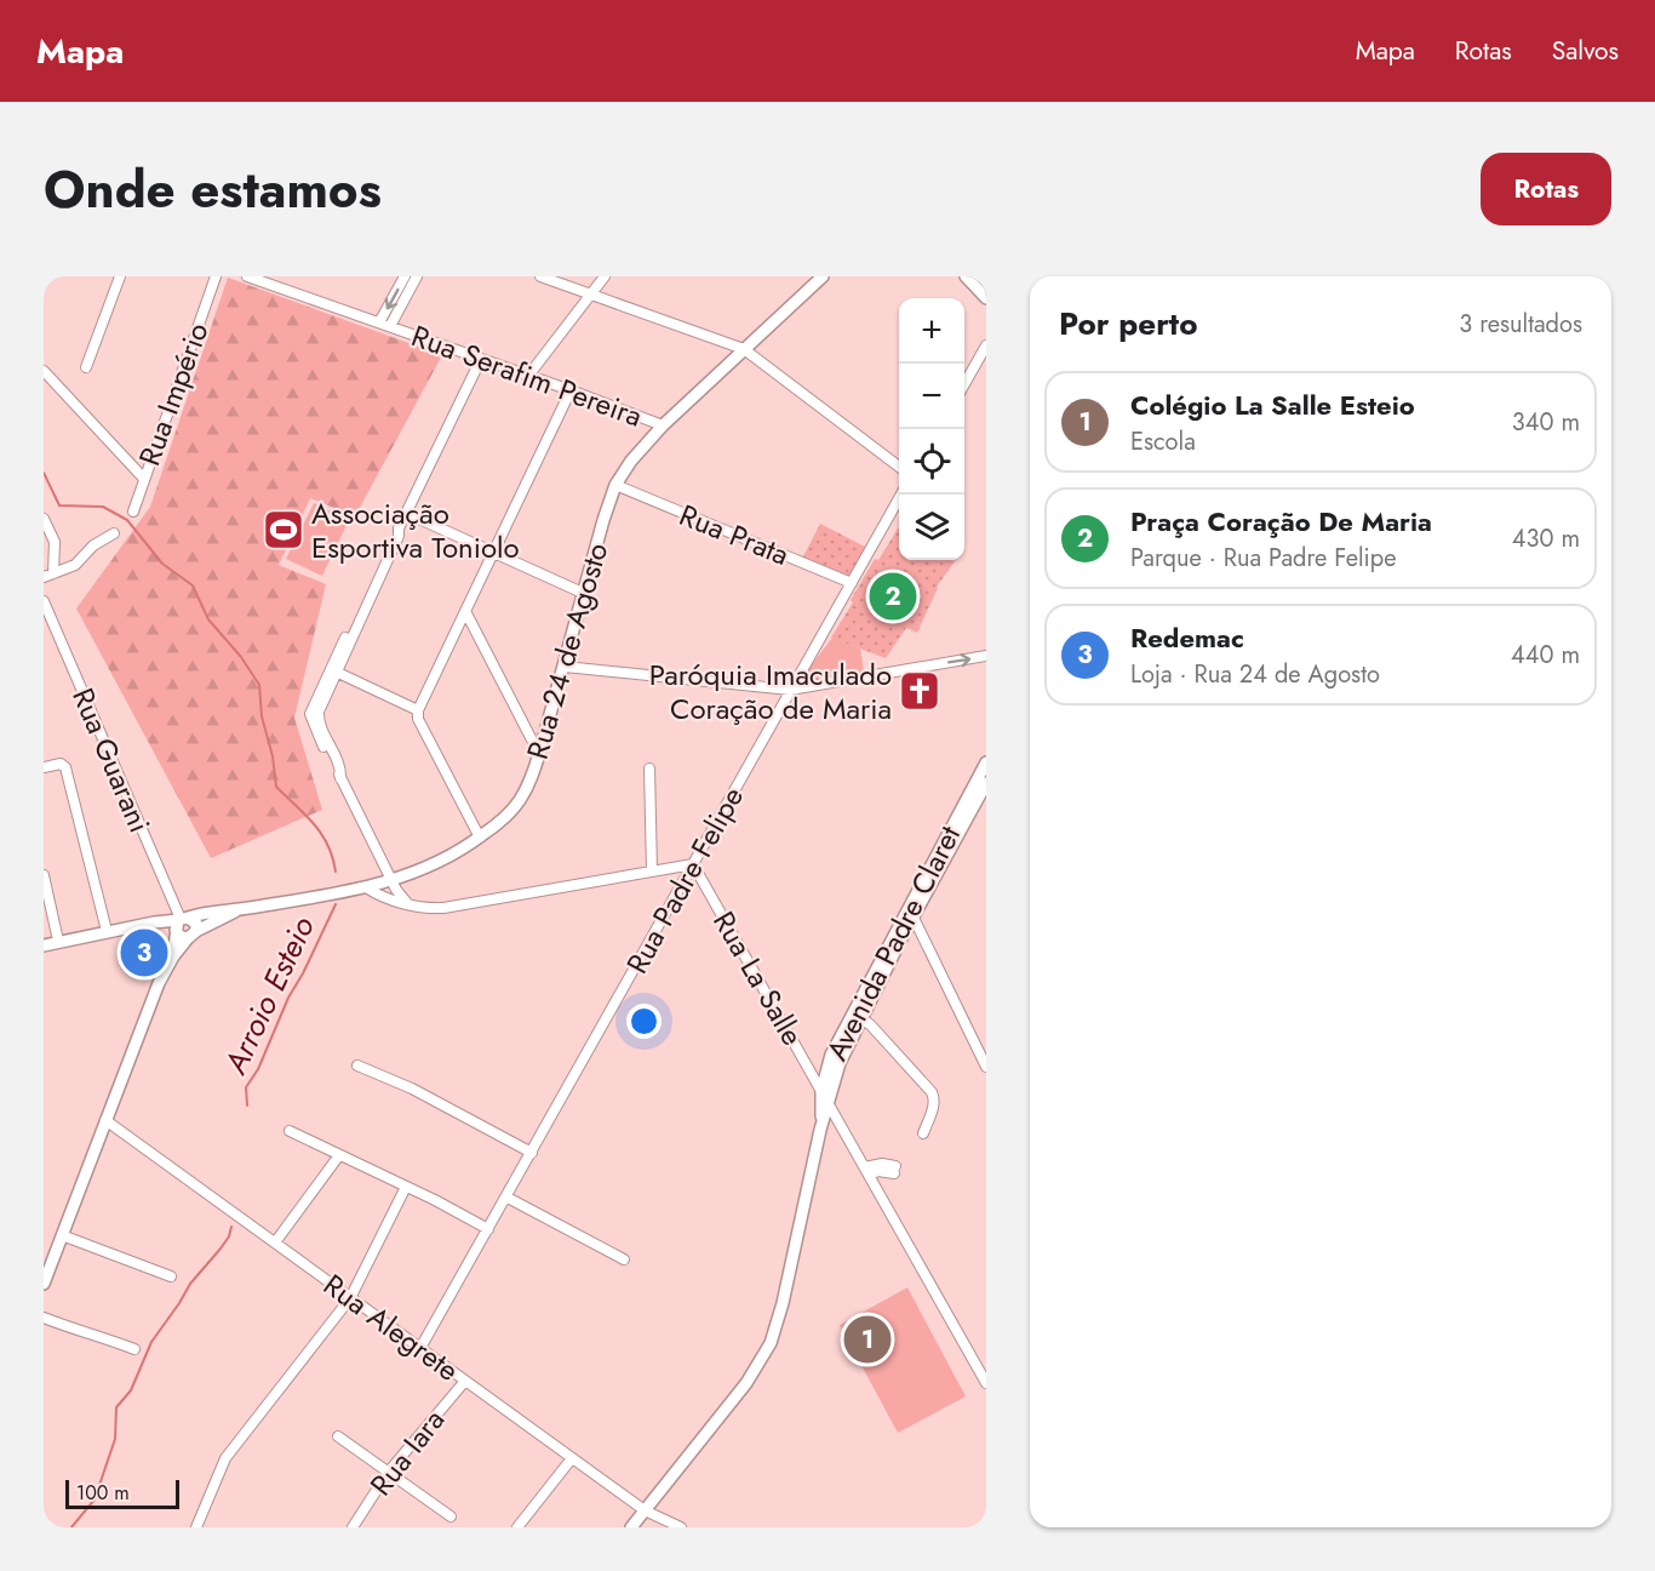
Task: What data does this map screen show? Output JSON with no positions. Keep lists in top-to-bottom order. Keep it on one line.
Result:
{"streets":{"main road":["Rua 24 de Agosto","Avenida Padre Claret"],"street":["Rua Serafim Pereira","Rua Império","Rua Prata","Rua Guarani","Rua Padre Felipe","Rua La Salle","Rua Alegrete","Rua Iara"]},"crossings":[["Rua Serafim Pereira","Rua 24 de Agosto"],["Rua Prata","Rua 24 de Agosto"],["Rua Prata","Rua Padre Felipe"],["Rua 24 de Agosto","Rua Guarani"],["Rua 24 de Agosto","Rua Alegrete"],["Rua Padre Felipe","Rua La Salle"],["Rua Padre Felipe","Rua Alegrete"],["Avenida Padre Claret","Rua La Salle"],["Avenida Padre Claret","Rua Alegrete"],["Rua Alegrete","Rua Iara"]],"water":["Arroio Esteio"],"places":{"sports":["Associação Esportiva Toniolo"],"church":["Paróquia Imaculado Coração de Maria"]},"scale_bar":"100 m","page":{"header":"Mapa","nav":["Mapa","Rotas","Salvos"],"title":"Onde estamos","buttons":"Rotas","heading":["Por perto","3 resultados"],"map_buttons":["+","−"],"list":[{"mark":"1","name":"Colégio La Salle Esteio","note":"Escola","value":"340 m"},{"mark":"2","name":"Praça Coração De Maria","note":"Parque · Rua Padre Felipe","value":"430 m"},{"mark":"3","name":"Redemac","note":"Loja · Rua 24 de Agosto","value":"440 m"}],"pins":["2","3","1"],"scale":"100 m"}}
